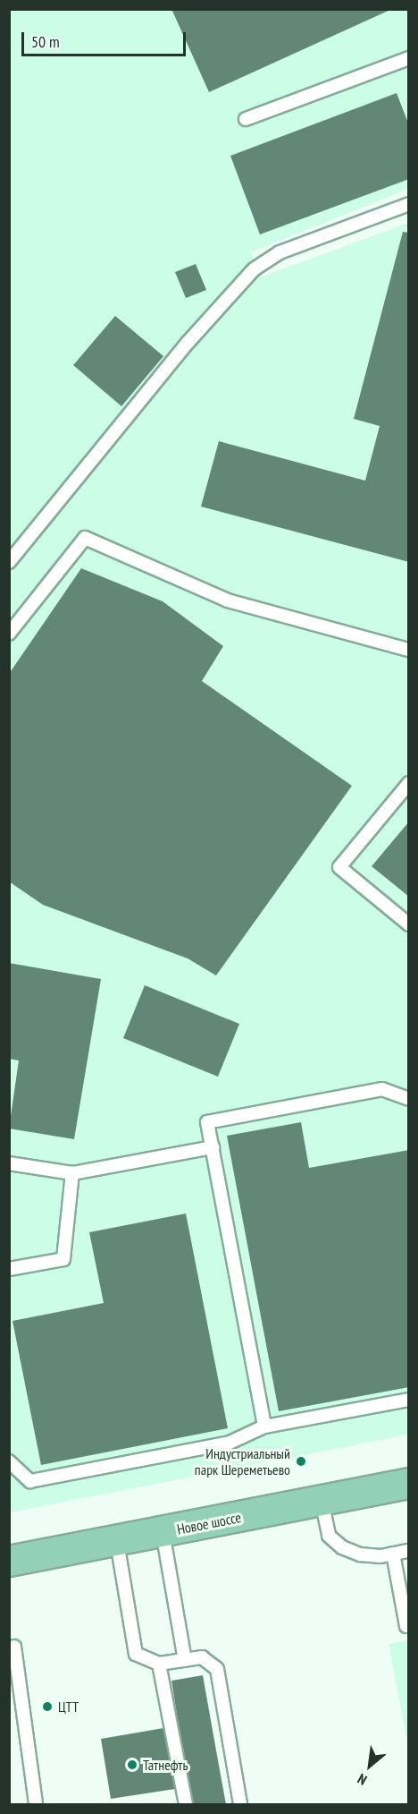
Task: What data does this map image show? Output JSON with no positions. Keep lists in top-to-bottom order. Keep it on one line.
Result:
{"streets":{"main road":["Новое шоссе"]},"places":["Индустриальный парк Шереметьево","ЦТТ","Татнефть"],"scale_bar":"50 m","north":"bottom left"}
